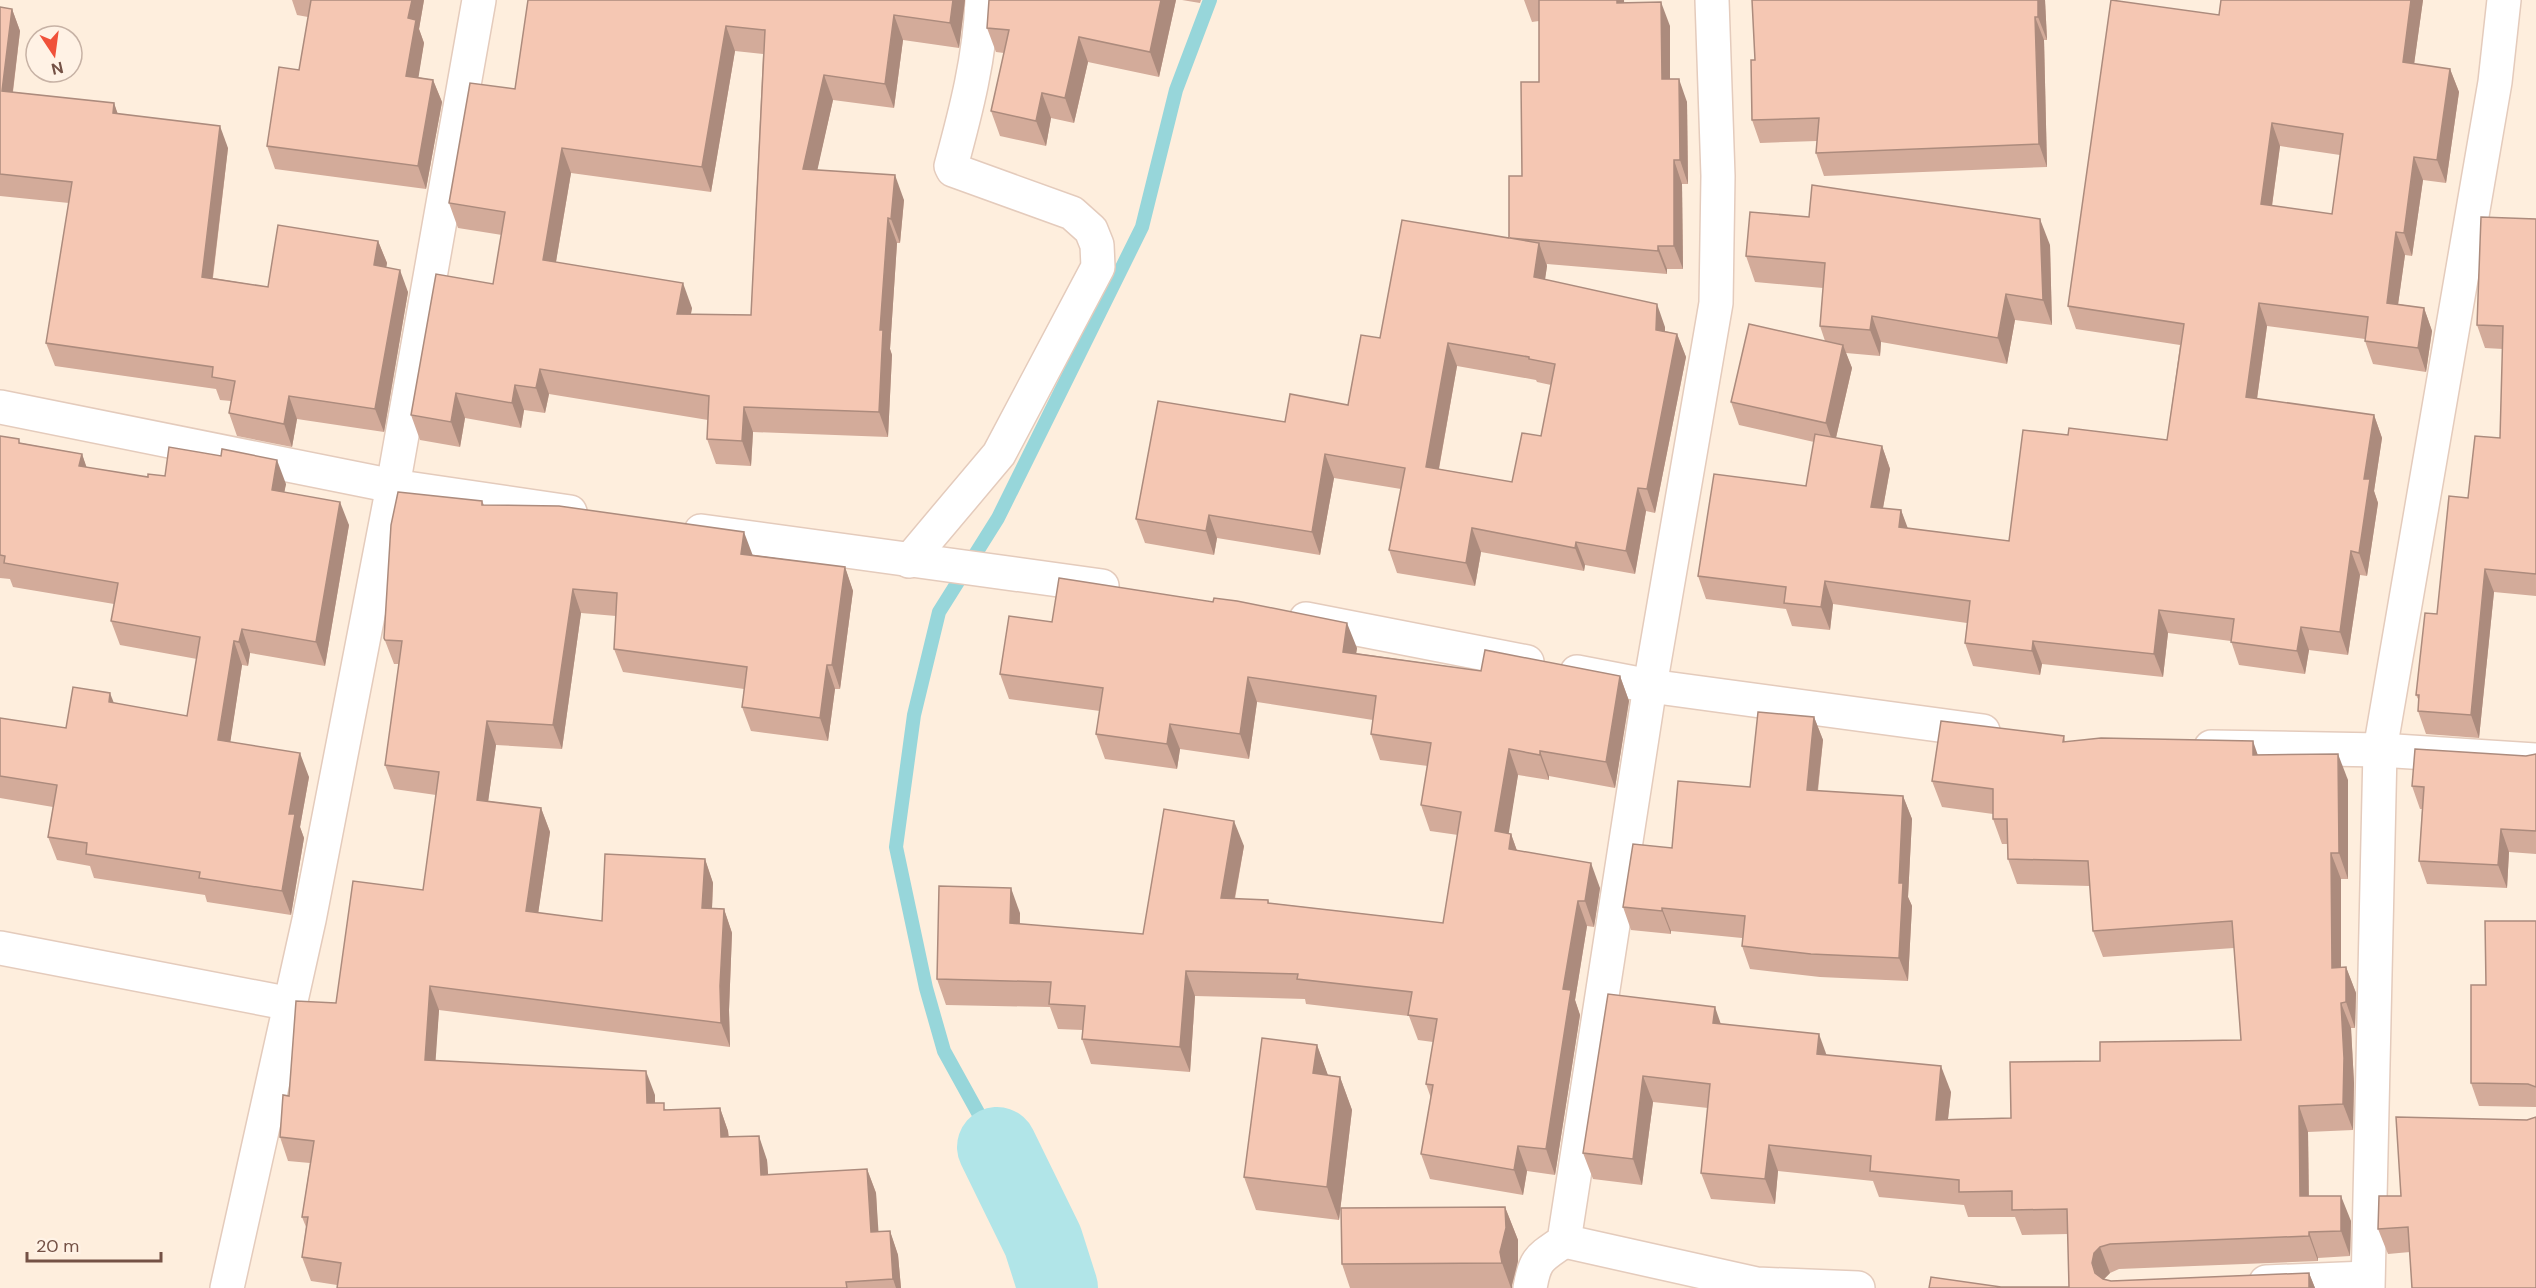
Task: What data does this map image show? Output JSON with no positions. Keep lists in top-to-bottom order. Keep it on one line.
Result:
{"scale_bar":"20 m","north":"bottom"}
